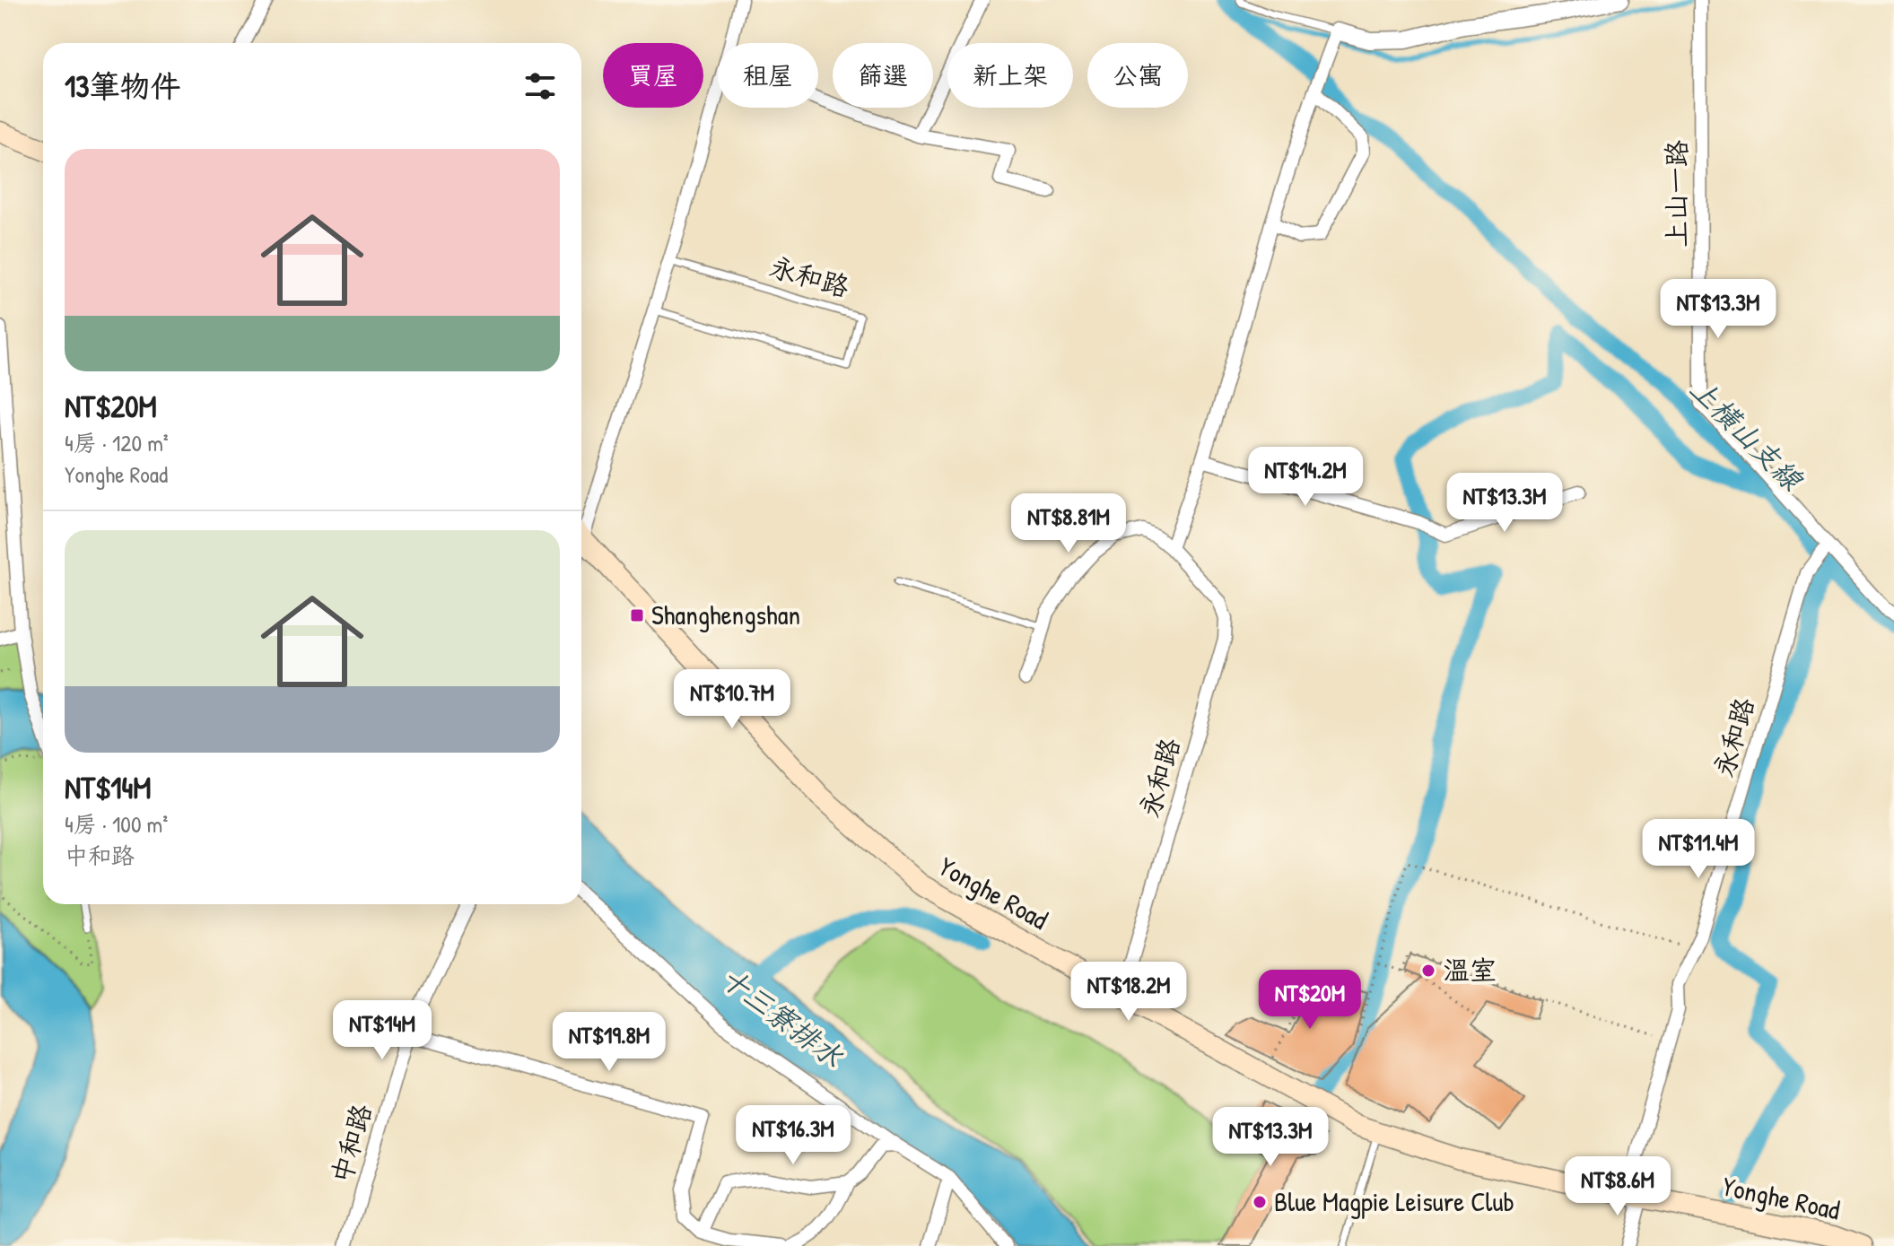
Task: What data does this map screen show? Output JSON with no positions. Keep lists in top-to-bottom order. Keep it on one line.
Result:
{"streets":{"main road":["Yonghe Road"],"street":["上山一路","永和路","中和路"]},"crossings":[["上山一路","永和路"],["永和路","Yonghe Road"]],"water":["上橫山支線","十三寮排水"],"places":{"transit":["Shanghengshan"],"other":["溫室","Blue Magpie Leisure Club"]},"page":{"chip":["買屋","租屋","篩選","新上架","公寓"],"heading":"13筆物件","list":[{"name":"NT$20M","note":"4房 · 120 m² · Yonghe Road"},{"name":"NT$14M","note":"4房 · 100 m² · 中和路"}],"price":["NT$13.3M","NT$14.2M","NT$13.3M","NT$8.81M","NT$10.7M","NT$11.4M","NT$18.2M","NT$20M","NT$14M","NT$19.8M","NT$16.3M","NT$13.3M","NT$8.6M"]}}
